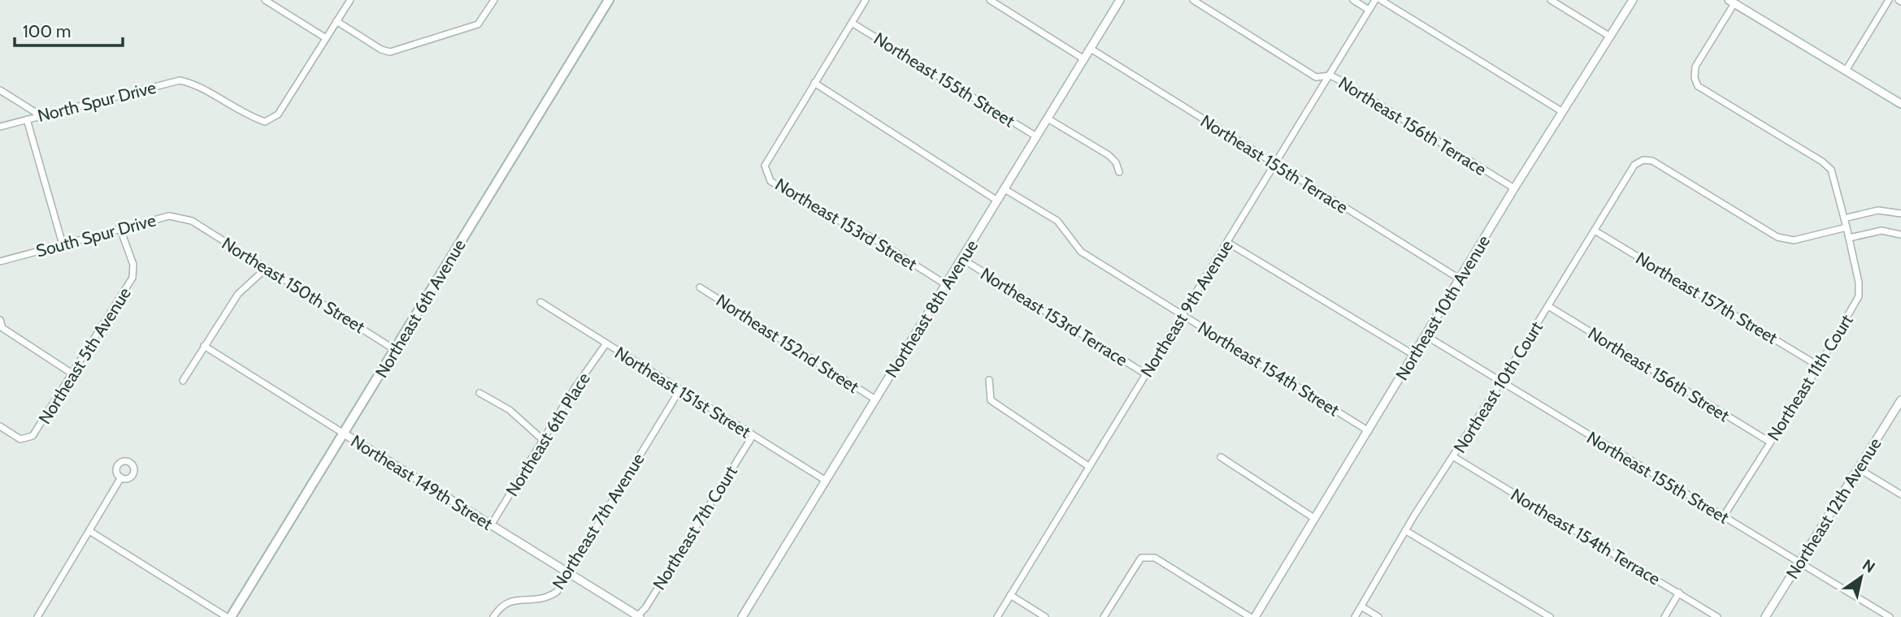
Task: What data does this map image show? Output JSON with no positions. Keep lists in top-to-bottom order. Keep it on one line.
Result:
{"streets":{"main road":["Northeast 6th Avenue"],"street":["Northeast 155th Street","North Spur Drive","Northeast 156th Terrace","Northeast 155th Terrace","Northeast 153rd Street","South Spur Drive","Northeast 150th Street","Northeast 157th Street","Northeast 10th Avenue","Northeast 8th Avenue","Northeast 9th Avenue","Northeast 153rd Terrace","Northeast 152nd Street","Northeast 5th Avenue","Northeast 154th Street","Northeast 156th Street","Northeast 11th Court","Northeast 10th Court","Northeast 151st Street","Northeast 6th Place","Northeast 149th Street","Northeast 12th Avenue","Northeast 7th Avenue","Northeast 7th Court","Northeast 154th Terrace"]},"crossings":[["Northeast 155th Street","Northeast 10th Avenue"],["Northeast 155th Street","Northeast 8th Avenue"],["Northeast 155th Street","Northeast 11th Court"],["Northeast 155th Street","Northeast 10th Court"],["Northeast 155th Street","Northeast 12th Avenue"],["Northeast 156th Terrace","Northeast 10th Avenue"],["Northeast 156th Terrace","Northeast 9th Avenue"],["Northeast 155th Terrace","Northeast 10th Avenue"],["Northeast 155th Terrace","Northeast 8th Avenue"],["Northeast 155th Terrace","Northeast 9th Avenue"],["Northeast 153rd Street","Northeast 8th Avenue"],["South Spur Drive","Northeast 150th Street"],["South Spur Drive","Northeast 5th Avenue"],["Northeast 150th Street","Northeast 6th Avenue"],["Northeast 157th Street","Northeast 11th Court"],["Northeast 157th Street","Northeast 10th Court"],["Northeast 10th Avenue","Northeast 154th Street"],["Northeast 6th Avenue","Northeast 149th Street"],["Northeast 8th Avenue","Northeast 153rd Terrace"],["Northeast 8th Avenue","Northeast 152nd Street"],["Northeast 8th Avenue","Northeast 154th Street"],["Northeast 8th Avenue","Northeast 151st Street"],["Northeast 9th Avenue","Northeast 153rd Terrace"],["Northeast 9th Avenue","Northeast 154th Street"],["Northeast 156th Street","Northeast 11th Court"],["Northeast 156th Street","Northeast 10th Court"],["Northeast 11th Court","Northeast 10th Court"],["Northeast 10th Court","Northeast 154th Terrace"],["Northeast 151st Street","Northeast 6th Place"],["Northeast 151st Street","Northeast 7th Avenue"],["Northeast 151st Street","Northeast 7th Court"],["Northeast 6th Place","Northeast 149th Street"],["Northeast 149th Street","Northeast 7th Avenue"],["Northeast 149th Street","Northeast 7th Court"]],"scale_bar":"100 m","north":"top right"}
